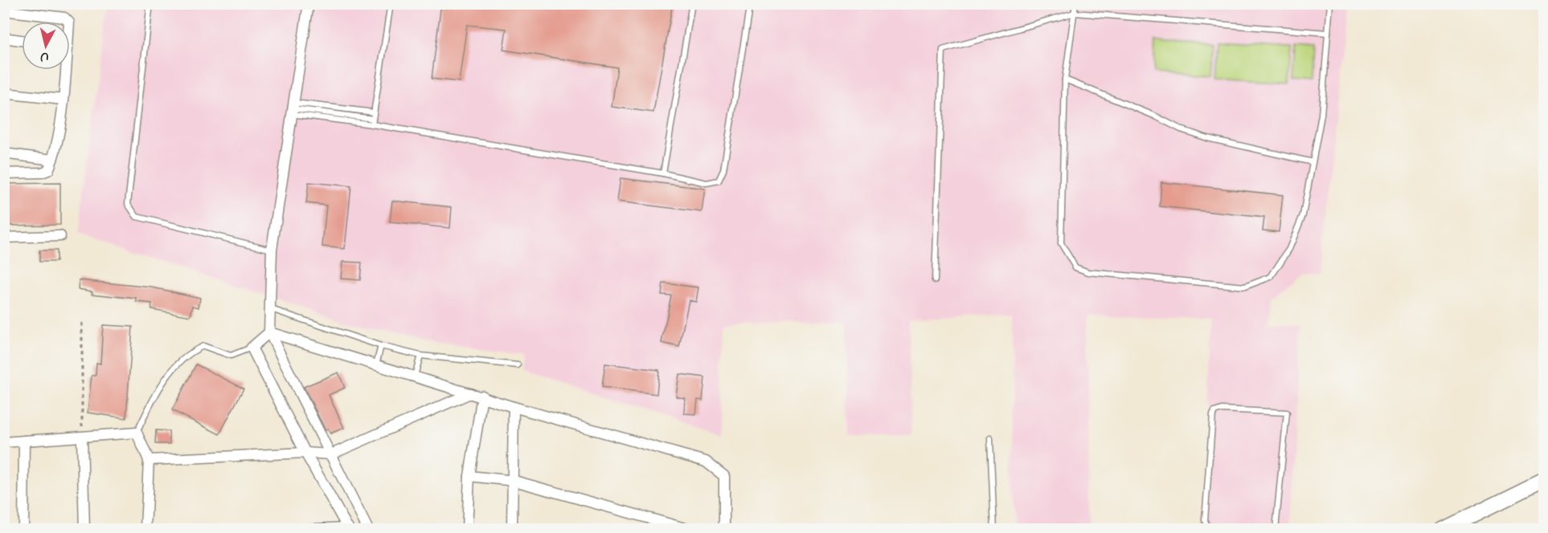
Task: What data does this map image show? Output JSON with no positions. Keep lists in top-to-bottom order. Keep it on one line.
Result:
{"north":"bottom"}
